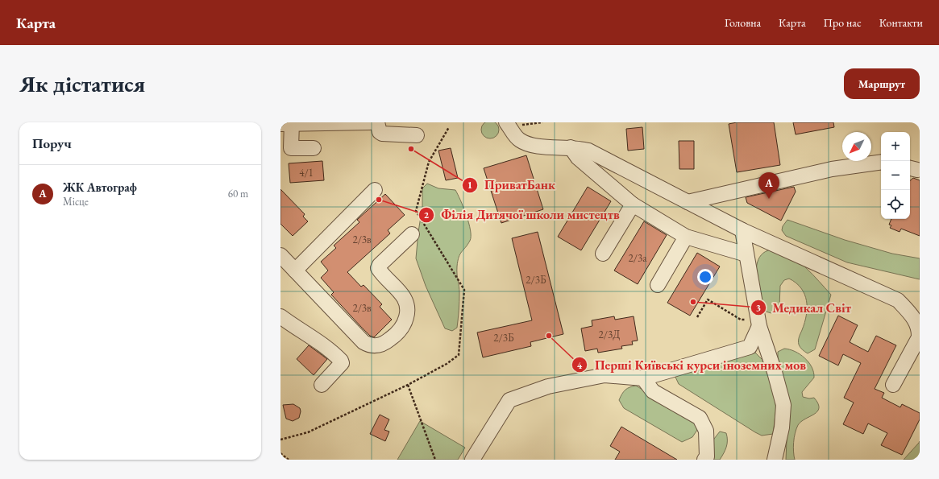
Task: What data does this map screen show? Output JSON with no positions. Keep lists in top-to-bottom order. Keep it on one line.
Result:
{"places":["ПриватБанк","Філія Дитячої школи мистецтв","Медикал Світ","Перші Київські курси іноземних мов"],"house_numbers":["4/1","2/3в","2/3а","2/3Б","2/3в","2/3Д","2/3Б"],"north":"bottom left","page":{"header":"Карта","nav":["Головна","Карта","Про нас","Контакти"],"buttons":"Маршрут","title":"Як дістатися","heading":"Поруч","map_buttons":["+","−"],"list":[{"mark":"A","name":"ЖК Автограф","note":"Місце","value":"60 m"}],"pins":"A"}}
